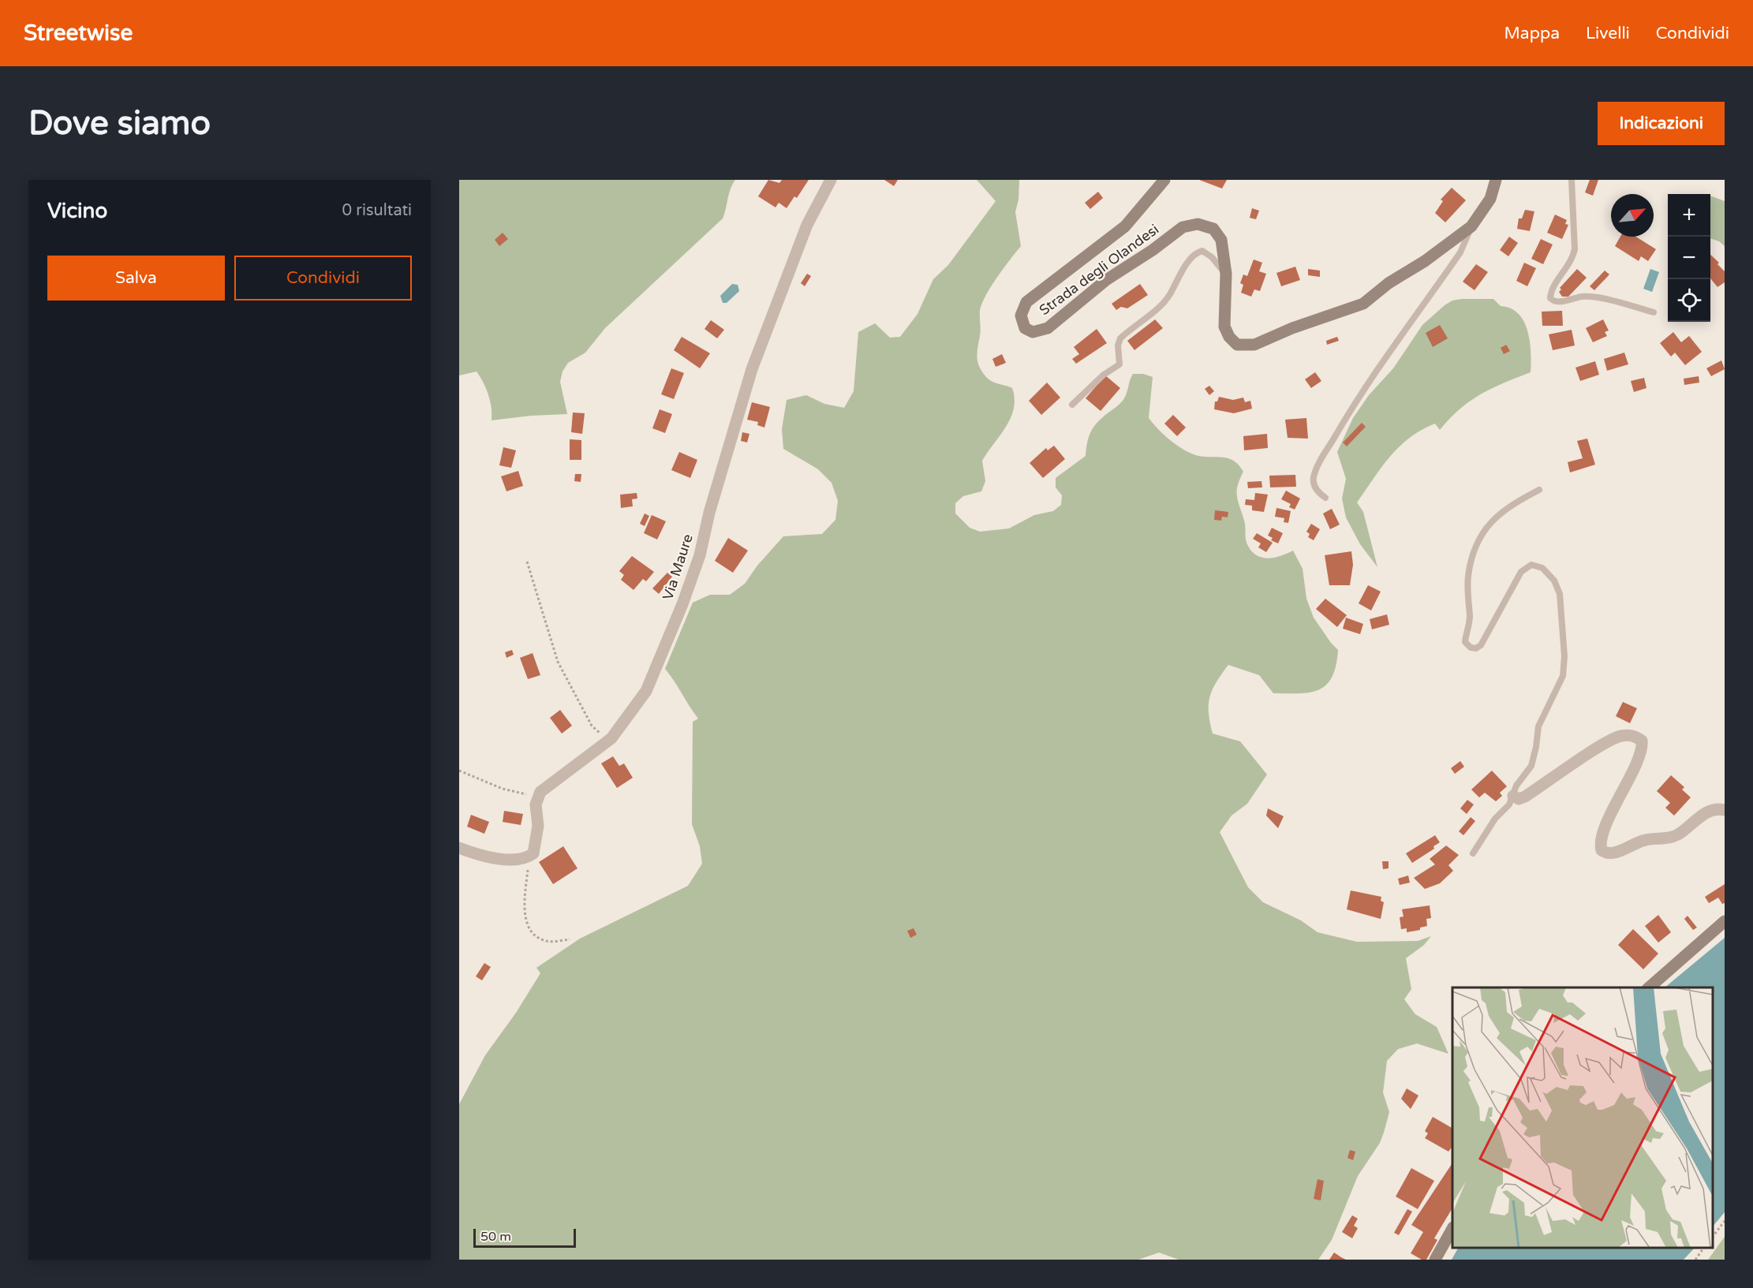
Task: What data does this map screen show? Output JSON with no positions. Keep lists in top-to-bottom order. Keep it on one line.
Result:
{"streets":{"main road":["Strada degli Olandesi"],"street":["Via Maure"]},"scale_bar":"50 m","north":"top right","page":{"header":"Streetwise","nav":["Mappa","Livelli","Condividi"],"buttons":["Indicazioni",["Salva","Condividi"]],"title":"Dove siamo","heading":["Vicino","0 risultati"],"map_buttons":["+","−"],"scale":"50 m"}}
